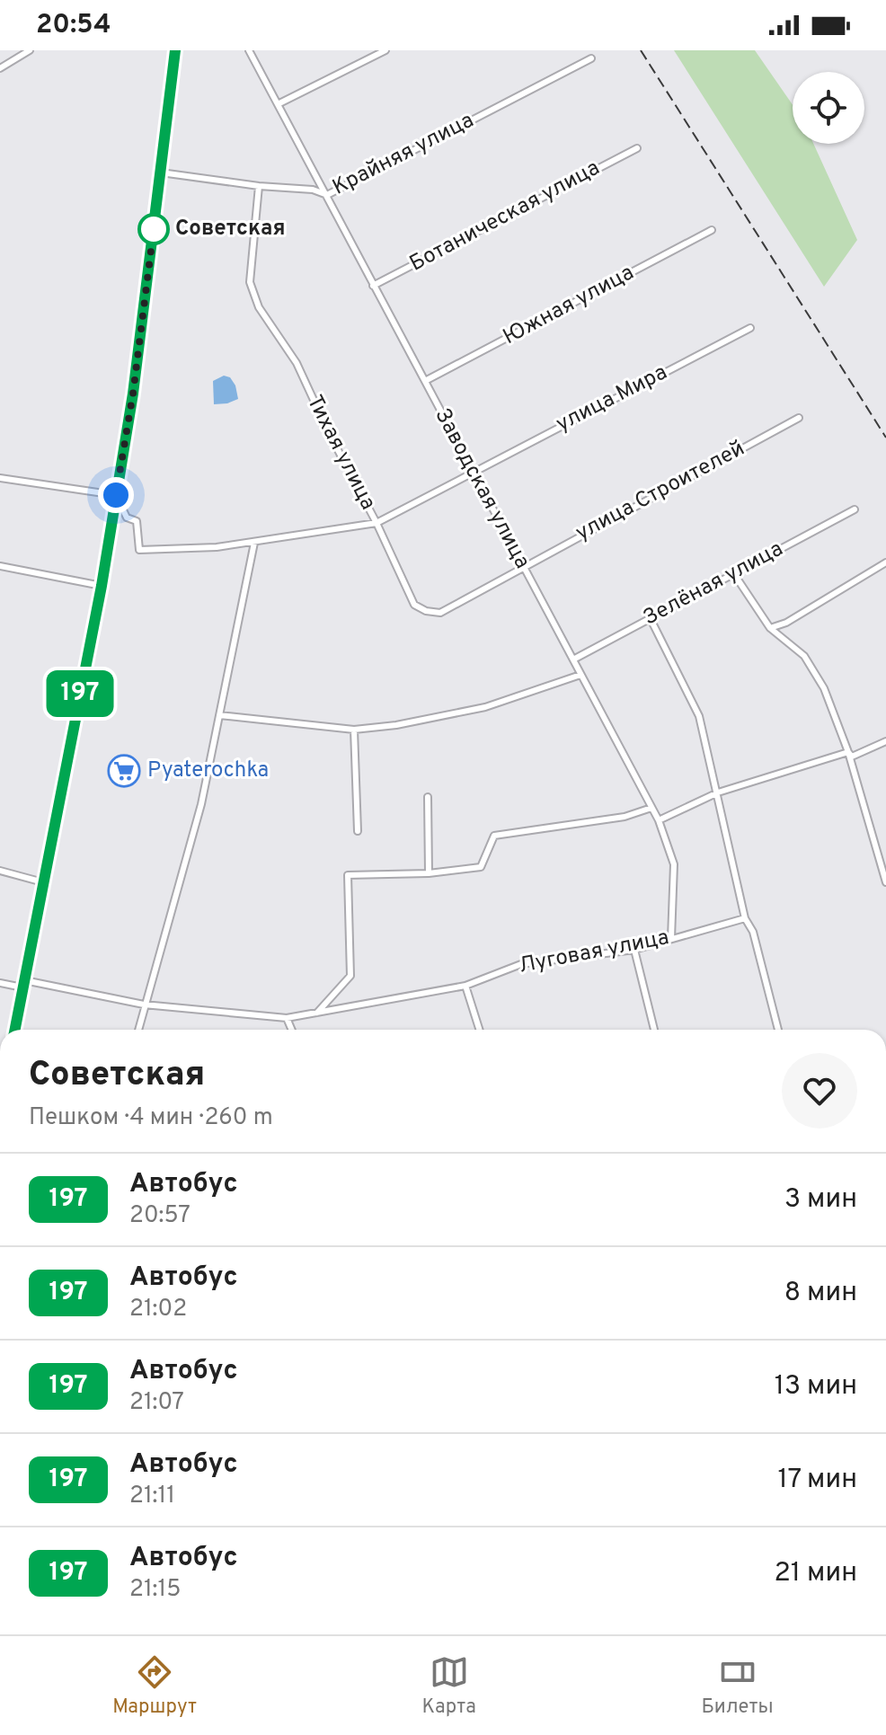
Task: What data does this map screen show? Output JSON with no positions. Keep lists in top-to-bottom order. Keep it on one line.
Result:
{"streets":{"street":["Крайняя улица","Ботаническая улица","Южная улица","улица Мира","Тихая улица","Заводская улица","улица Строителей","Зелёная улица","Луговая улица"]},"crossings":[["Крайняя улица","Тихая улица"],["Крайняя улица","Заводская улица"],["Ботаническая улица","Заводская улица"],["Южная улица","Заводская улица"],["улица Мира","Тихая улица"],["улица Мира","Заводская улица"],["Тихая улица","Заводская улица"],["Тихая улица","улица Строителей"],["Заводская улица","улица Строителей"],["Заводская улица","Зелёная улица"],["Заводская улица","Луговая улица"]],"places":{"other":["Советская"],"supermarket":["Pyaterochka"]},"lines":["bus line 197"],"page":{"status":"20:54","on_map":"197","heading":["Советская","Пешком · 4 мин · 260 m"],"list":[{"mark":"197","name":"Автобус","note":"20:57","value":"3 мин"},{"mark":"197","name":"Автобус","note":"21:02","value":"8 мин"},{"mark":"197","name":"Автобус","note":"21:07","value":"13 мин"},{"mark":"197","name":"Автобус","note":"21:11","value":"17 мин"},{"mark":"197","name":"Автобус","note":"21:15","value":"21 мин"}],"tabs":["Маршрут","Карта","Билеты"]}}
